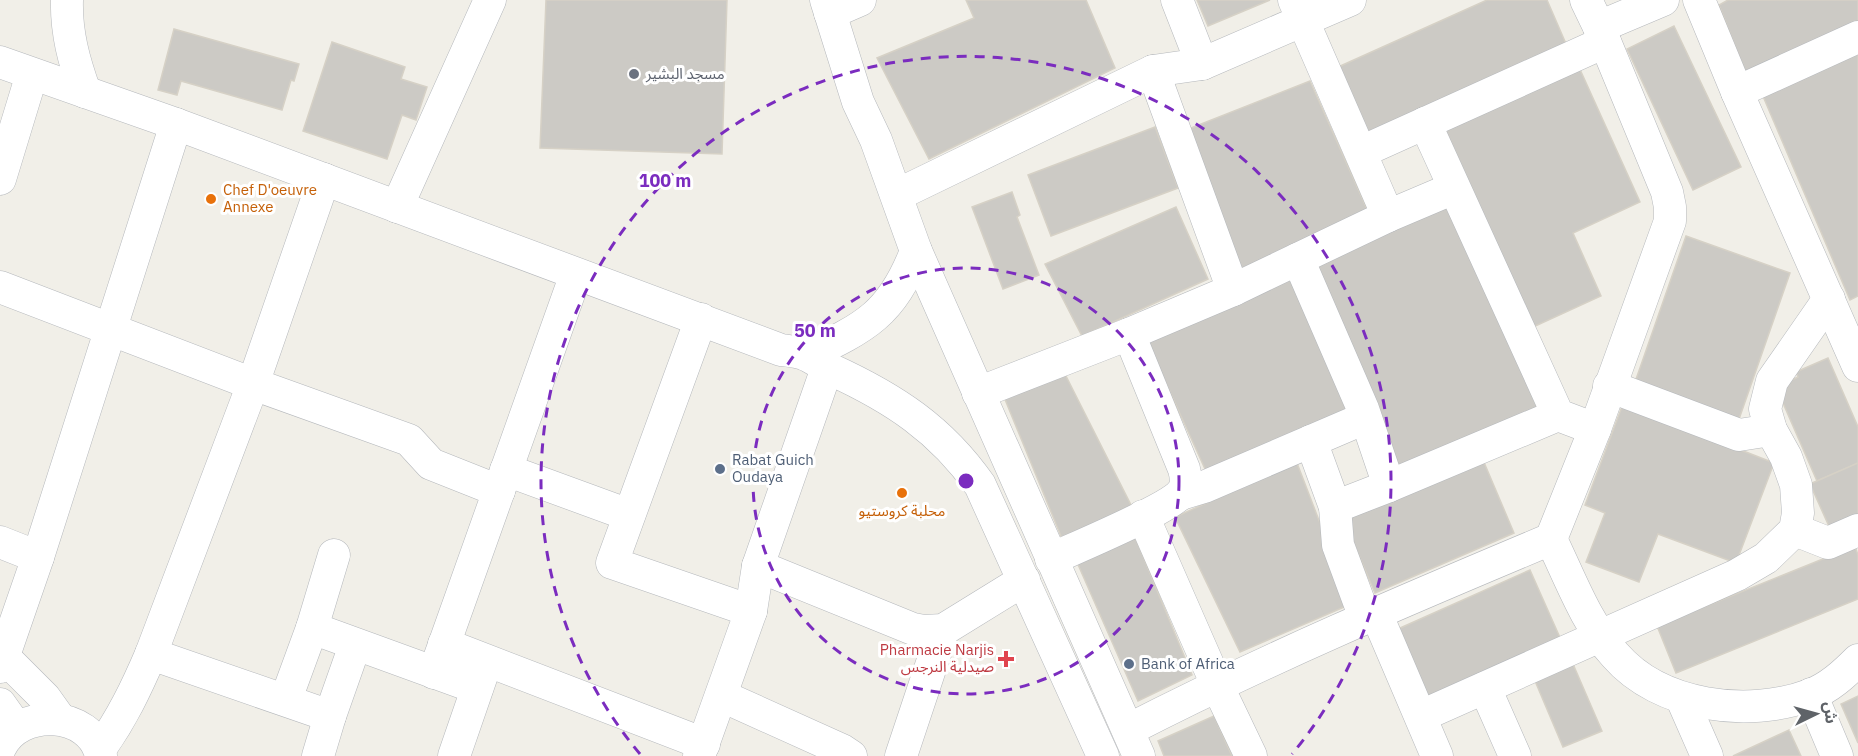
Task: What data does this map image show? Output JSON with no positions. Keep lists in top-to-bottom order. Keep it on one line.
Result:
{"places":{"other":["مسجد البشير","Chef D'oeuvre Annexe","Rabat Guich Oudaya","محلبة كروستيو","Bank of Africa"],"health":["Pharmacie Narjis صيدلية النرجس"]},"north":"right","rings":["100 m","50 m"]}
